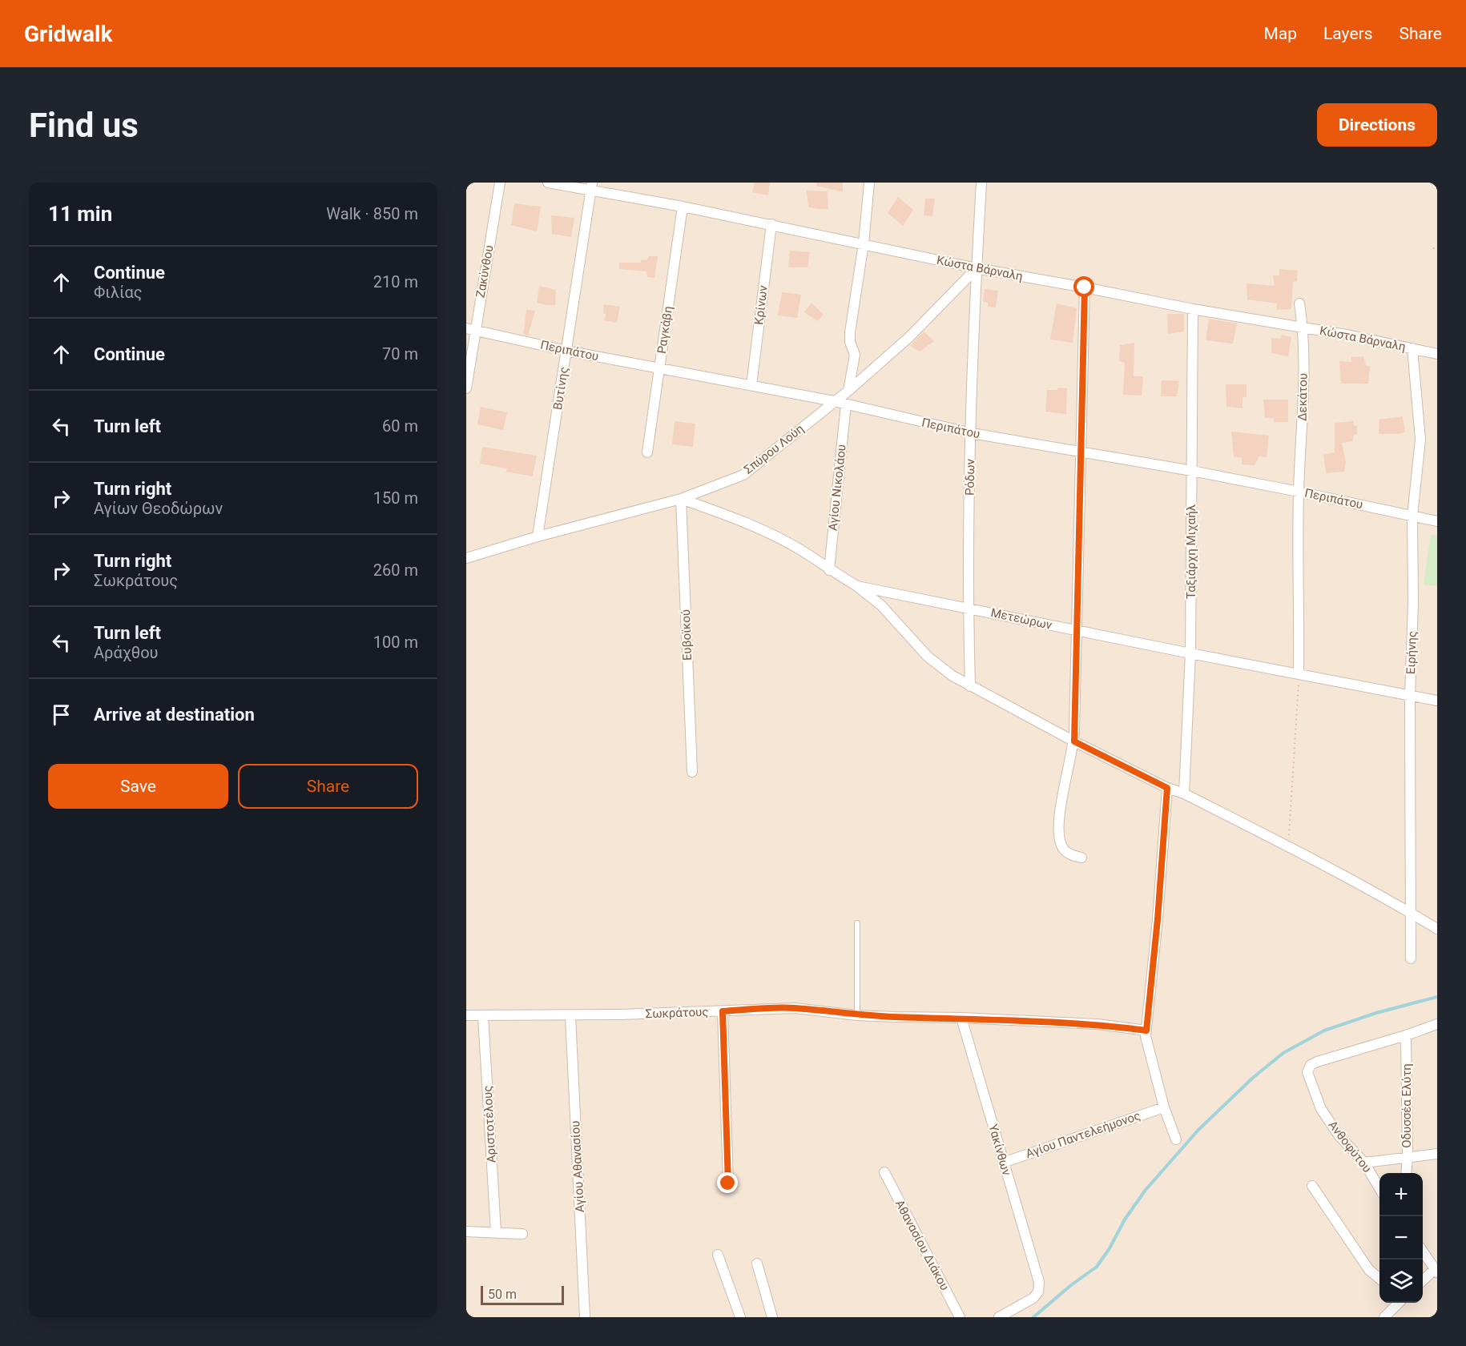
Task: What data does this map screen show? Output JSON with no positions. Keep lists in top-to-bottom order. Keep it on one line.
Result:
{"streets":{"street":["Κώστα Βάρναλη","Ζακύνθου","Κρίνων","Ραγκάβη","Περιπάτου","Βυτίνης","Δεκάτου","Σπύρου Λούη","Ρόδων","Αγίου Νικολάου","Ταξιάρχη Μιχαήλ","Μετεώρων","Ευβοϊκού","Ειρήνης","Σωκράτους","Οδυσσέα Ελύτη","Αριστοτέλους","Αγίου Παντελεήμονος","Ανθοφύτου","Υακίνθων","Αγίου Αθανασίου","Αθανασίου Διάκου"]},"crossings":[["Κώστα Βάρναλη","Κρίνων"],["Κώστα Βάρναλη","Ραγκάβη"],["Κώστα Βάρναλη","Βυτίνης"],["Κώστα Βάρναλη","Δεκάτου"],["Κώστα Βάρναλη","Σπύρου Λούη"],["Κώστα Βάρναλη","Ρόδων"],["Κώστα Βάρναλη","Ταξιάρχη Μιχαήλ"],["Κώστα Βάρναλη","Ειρήνης"],["Ζακύνθου","Περιπάτου"],["Κρίνων","Περιπάτου"],["Ραγκάβη","Περιπάτου"],["Περιπάτου","Βυτίνης"],["Περιπάτου","Δεκάτου"],["Περιπάτου","Σπύρου Λούη"],["Περιπάτου","Ρόδων"],["Περιπάτου","Αγίου Νικολάου"],["Περιπάτου","Ταξιάρχη Μιχαήλ"],["Περιπάτου","Ειρήνης"],["Βυτίνης","Σπύρου Λούη"],["Δεκάτου","Μετεώρων"],["Σπύρου Λούη","Ρόδων"],["Σπύρου Λούη","Μετεώρων"],["Σπύρου Λούη","Ευβοϊκού"],["Ρόδων","Μετεώρων"],["Αγίου Νικολάου","Μετεώρων"],["Ταξιάρχη Μιχαήλ","Μετεώρων"],["Μετεώρων","Ευβοϊκού"],["Μετεώρων","Ειρήνης"],["Σωκράτους","Αριστοτέλους"],["Σωκράτους","Υακίνθων"],["Σωκράτους","Αγίου Αθανασίου"],["Οδυσσέα Ελύτη","Ανθοφύτου"],["Αγίου Παντελεήμονος","Υακίνθων"]],"scale_bar":"50 m","page":{"header":"Gridwalk","nav":["Map","Layers","Share"],"buttons":["Directions",["Save","Share"]],"title":"Find us","heading":["11 min","Walk · 850 m"],"list":[["Continue","Φιλίας","210 m"],["Continue","70 m"],["Turn left","60 m"],["Turn right","Αγίων Θεοδώρων","150 m"],["Turn right","Σωκράτους","260 m"],["Turn left","Αράχθου","100 m"],"Arrive at destination"],"map_buttons":["+","−"],"scale":"50 m"}}
